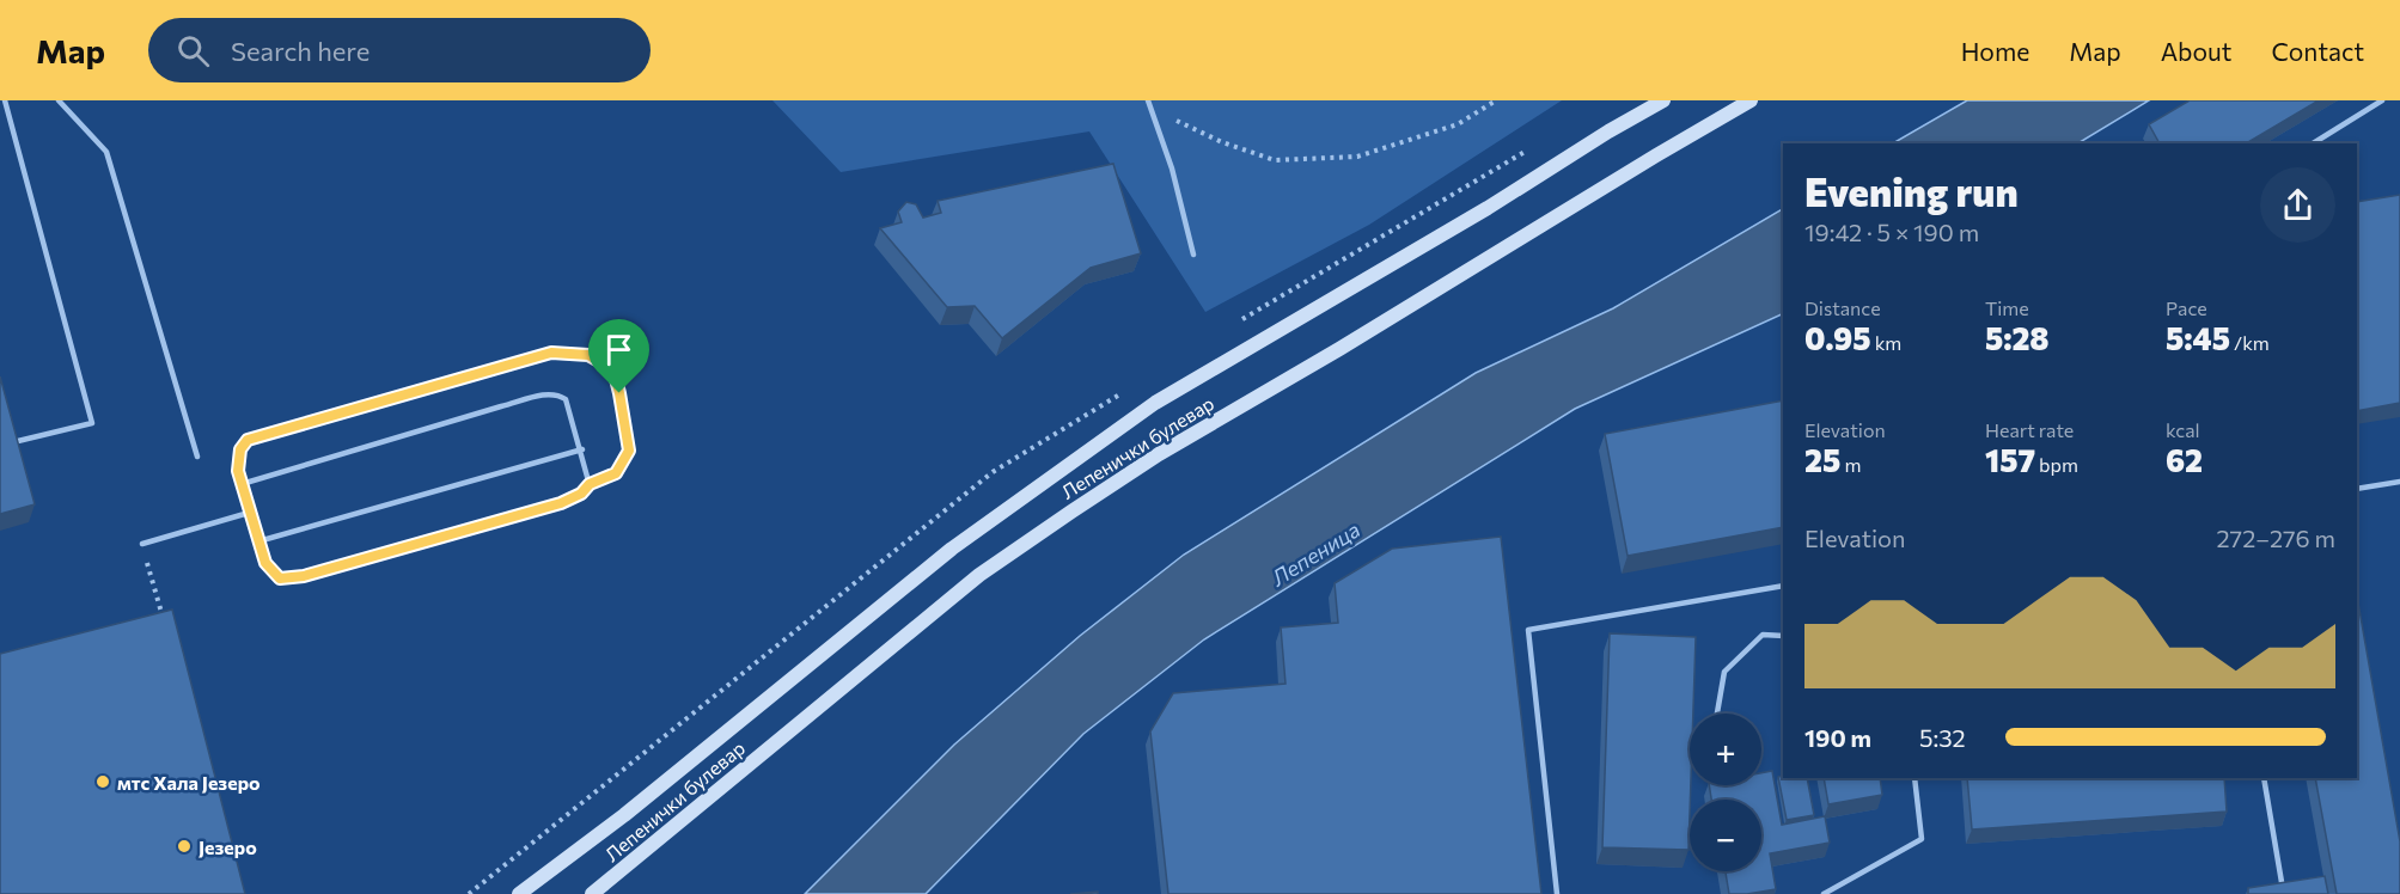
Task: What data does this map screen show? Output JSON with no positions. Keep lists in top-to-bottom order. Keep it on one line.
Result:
{"streets":{"main road":["Лепенички булевар"]},"water":["Лепеница"],"places":["мтс Хала Језеро","Језеро"],"page":{"header":"Map","search":"Search here","nav":["Home","Map","About","Contact"],"heading":["Evening run","19:42 · 5 × 190 m"],"stats":[["Distance","0.95 km"],["Time","5:28"],["Pace","5:45 /km"],["Elevation","25 m"],["Heart rate","157 bpm"],["kcal","62"]],"chart":["Elevation","272–276 m"],"list":[{"name":"190 m","note":"5:32"}],"map_buttons":["+","−"]}}
